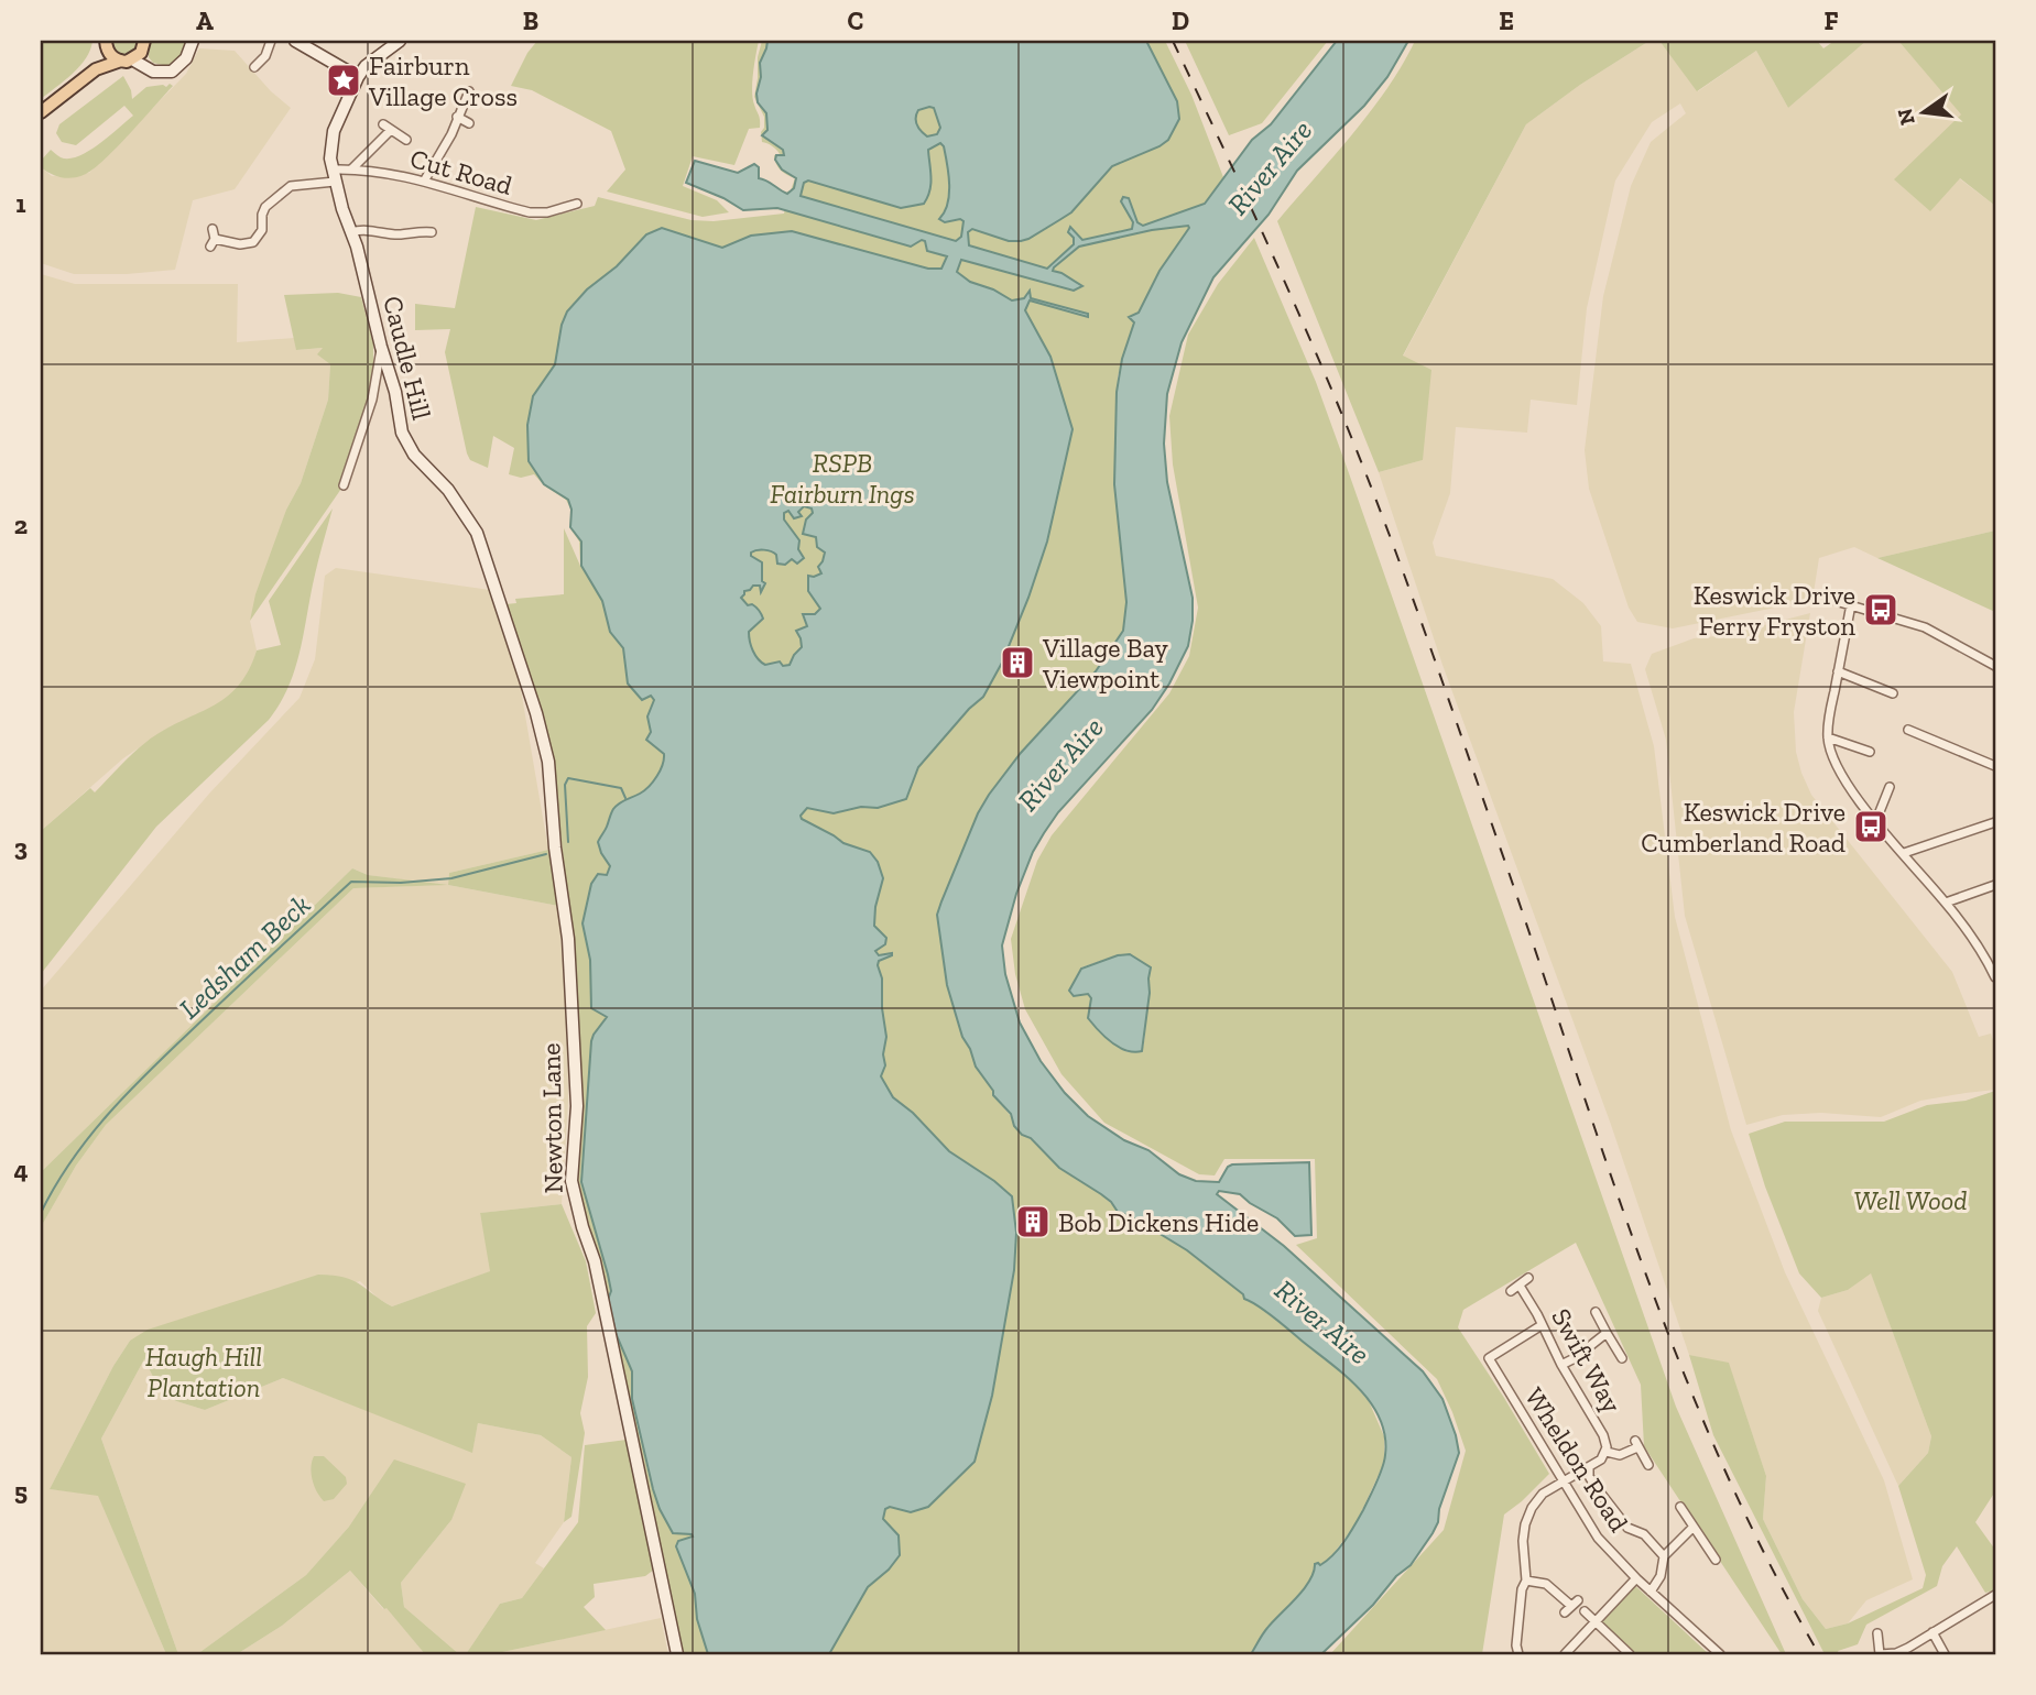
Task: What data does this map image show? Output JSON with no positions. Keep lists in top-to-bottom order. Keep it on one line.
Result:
{"streets":{"street":["Cut Road","Caudle Hill","Newton Lane","Swift Way","Wheldon Road"]},"crossings":[["Cut Road","Caudle Hill"],["Caudle Hill","Newton Lane"],["Swift Way","Wheldon Road"]],"water":["River Aire","Ledsham Beck"],"parks":["RSPB Fairburn Ings","Well Wood","Haugh Hill Plantation"],"places":{"place":["Fairburn Village Cross"],"bus stop":["Keswick Drive Ferry Fryston","Keswick Drive Cumberland Road"],"building":["Village Bay Viewpoint","Bob Dickens Hide"]},"north":"left","grid":{"columns":["A","B","C","D","E","F"],"rows":["1","2","3","4","5"]}}
